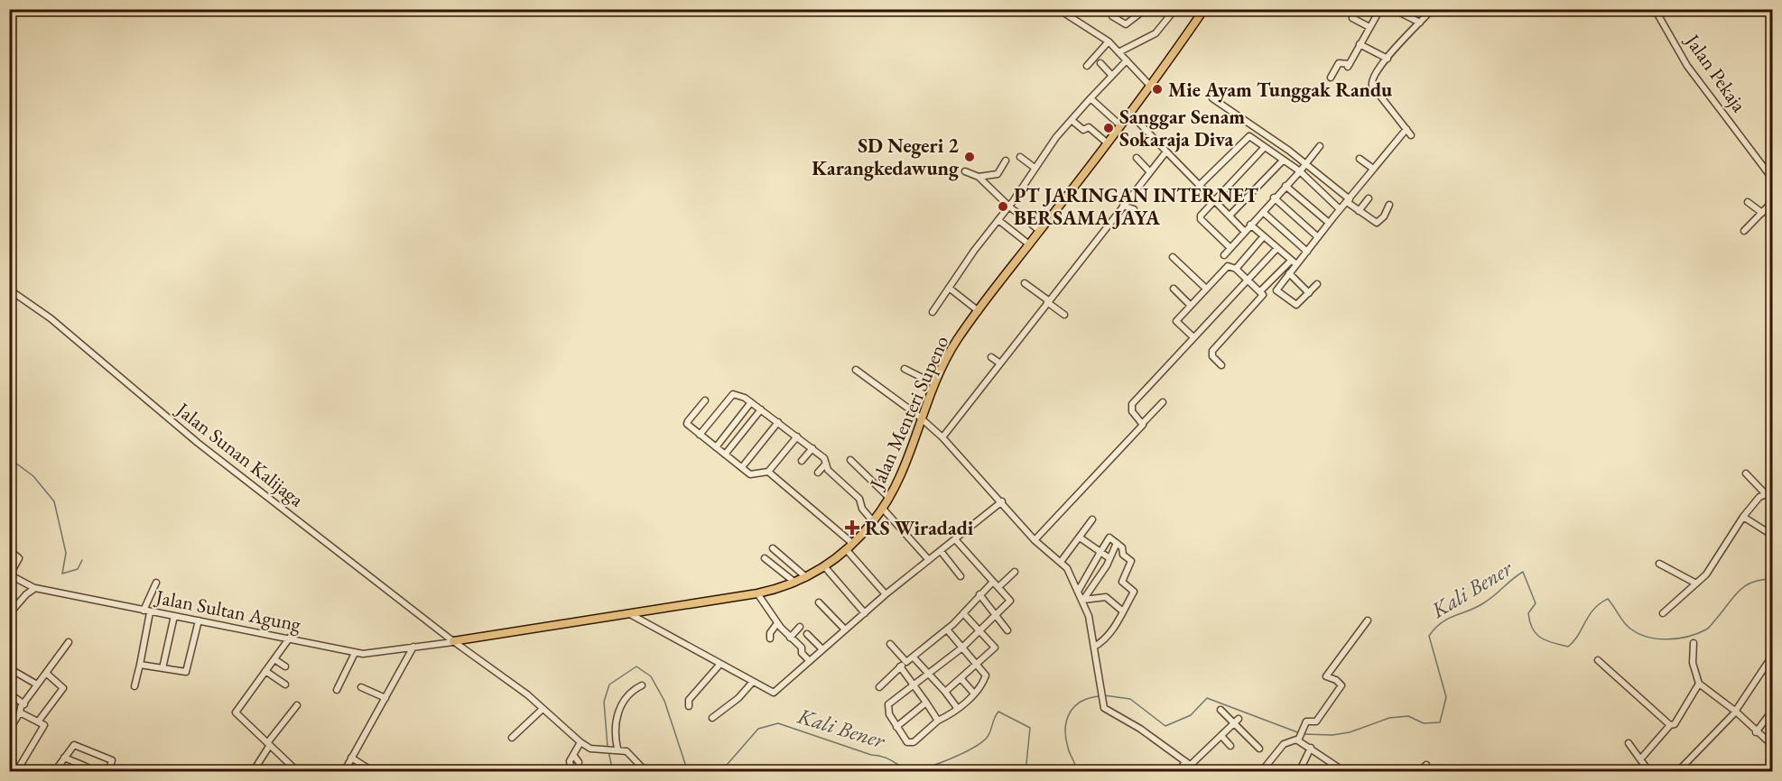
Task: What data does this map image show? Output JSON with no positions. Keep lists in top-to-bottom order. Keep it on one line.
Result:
{"streets":{"main road":["Jalan Menteri Supeno"],"street":["Jalan Pekaja","Jalan Sunan Kalijaga","Jalan Sultan Agung"]},"crossings":[["Jalan Menteri Supeno","Jalan Sunan Kalijaga"],["Jalan Menteri Supeno","Jalan Sultan Agung"],["Jalan Sunan Kalijaga","Jalan Sultan Agung"]],"water":["Kali Bener"],"places":{"other":["Mie Ayam Tunggak Randu","Sanggar Senam Sokaraja Diva","SD Negeri 2 Karangkedawung","PT JARINGAN INTERNET BERSAMA JAYA"],"health":["RS Wiradadi"]}}
